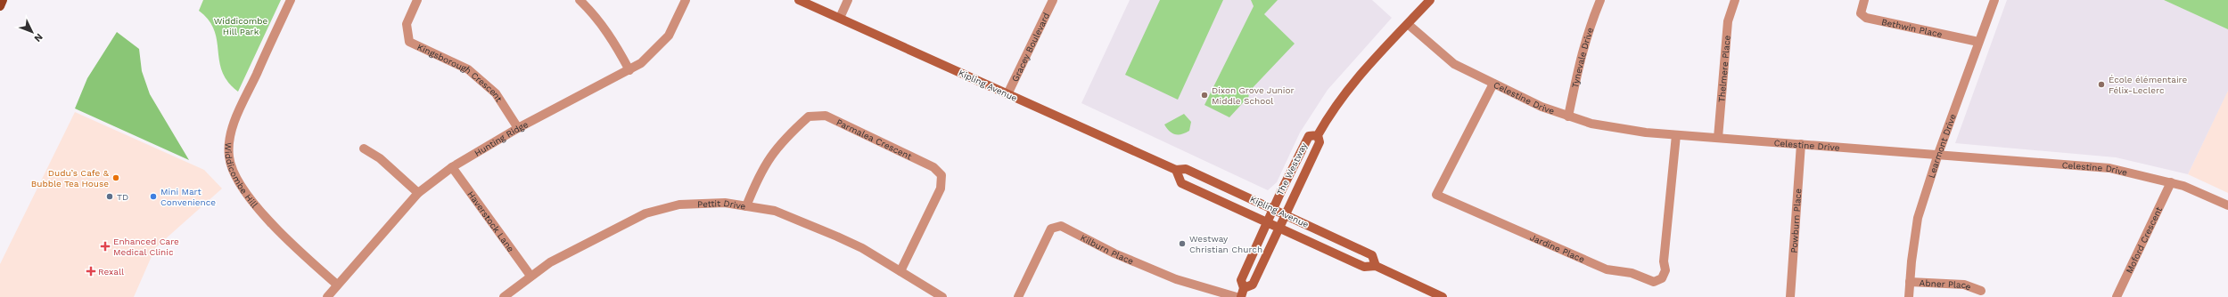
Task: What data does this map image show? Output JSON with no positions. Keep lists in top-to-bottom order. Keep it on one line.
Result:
{"streets":{"main road":["Kipling Avenue","The Westway"],"street":["Bethwin Place","Gracey Boulevard","Tynevale Drive","Thelmere Place","Kingsborough Crescent","Celestine Drive","Hunting Ridge","Parmalea Crescent","Learmont Drive","Widdicombe Hill","Pettit Drive","Powburn Place","Haverstock Lane","Moford Crescent","Jardine Place","Kilburn Place","Abner Place"]},"crossings":[["Bethwin Place","Learmont Drive"],["Gracey Boulevard","Kipling Avenue"],["Tynevale Drive","Celestine Drive"],["Thelmere Place","Celestine Drive"],["Kingsborough Crescent","Hunting Ridge"],["Kipling Avenue","The Westway"],["Celestine Drive","Learmont Drive"],["Celestine Drive","The Westway"],["Celestine Drive","Powburn Place"],["Celestine Drive","Moford Crescent"],["Celestine Drive","Jardine Place"],["Hunting Ridge","Widdicombe Hill"],["Hunting Ridge","Haverstock Lane"],["Parmalea Crescent","Pettit Drive"],["Learmont Drive","Abner Place"],["Pettit Drive","Haverstock Lane"]],"parks":["Widdicombe Hill Park"],"places":{"other":["École élémentaire Félix-Leclerc","Dixon Grove Junior Middle School","Dudu’s Cafe & Bubble Tea House","TD","Mini Mart Convenience","Westway Christian Church"],"health":["Enhanced Care Medical Clinic","Rexall"]},"north":"bottom right"}
